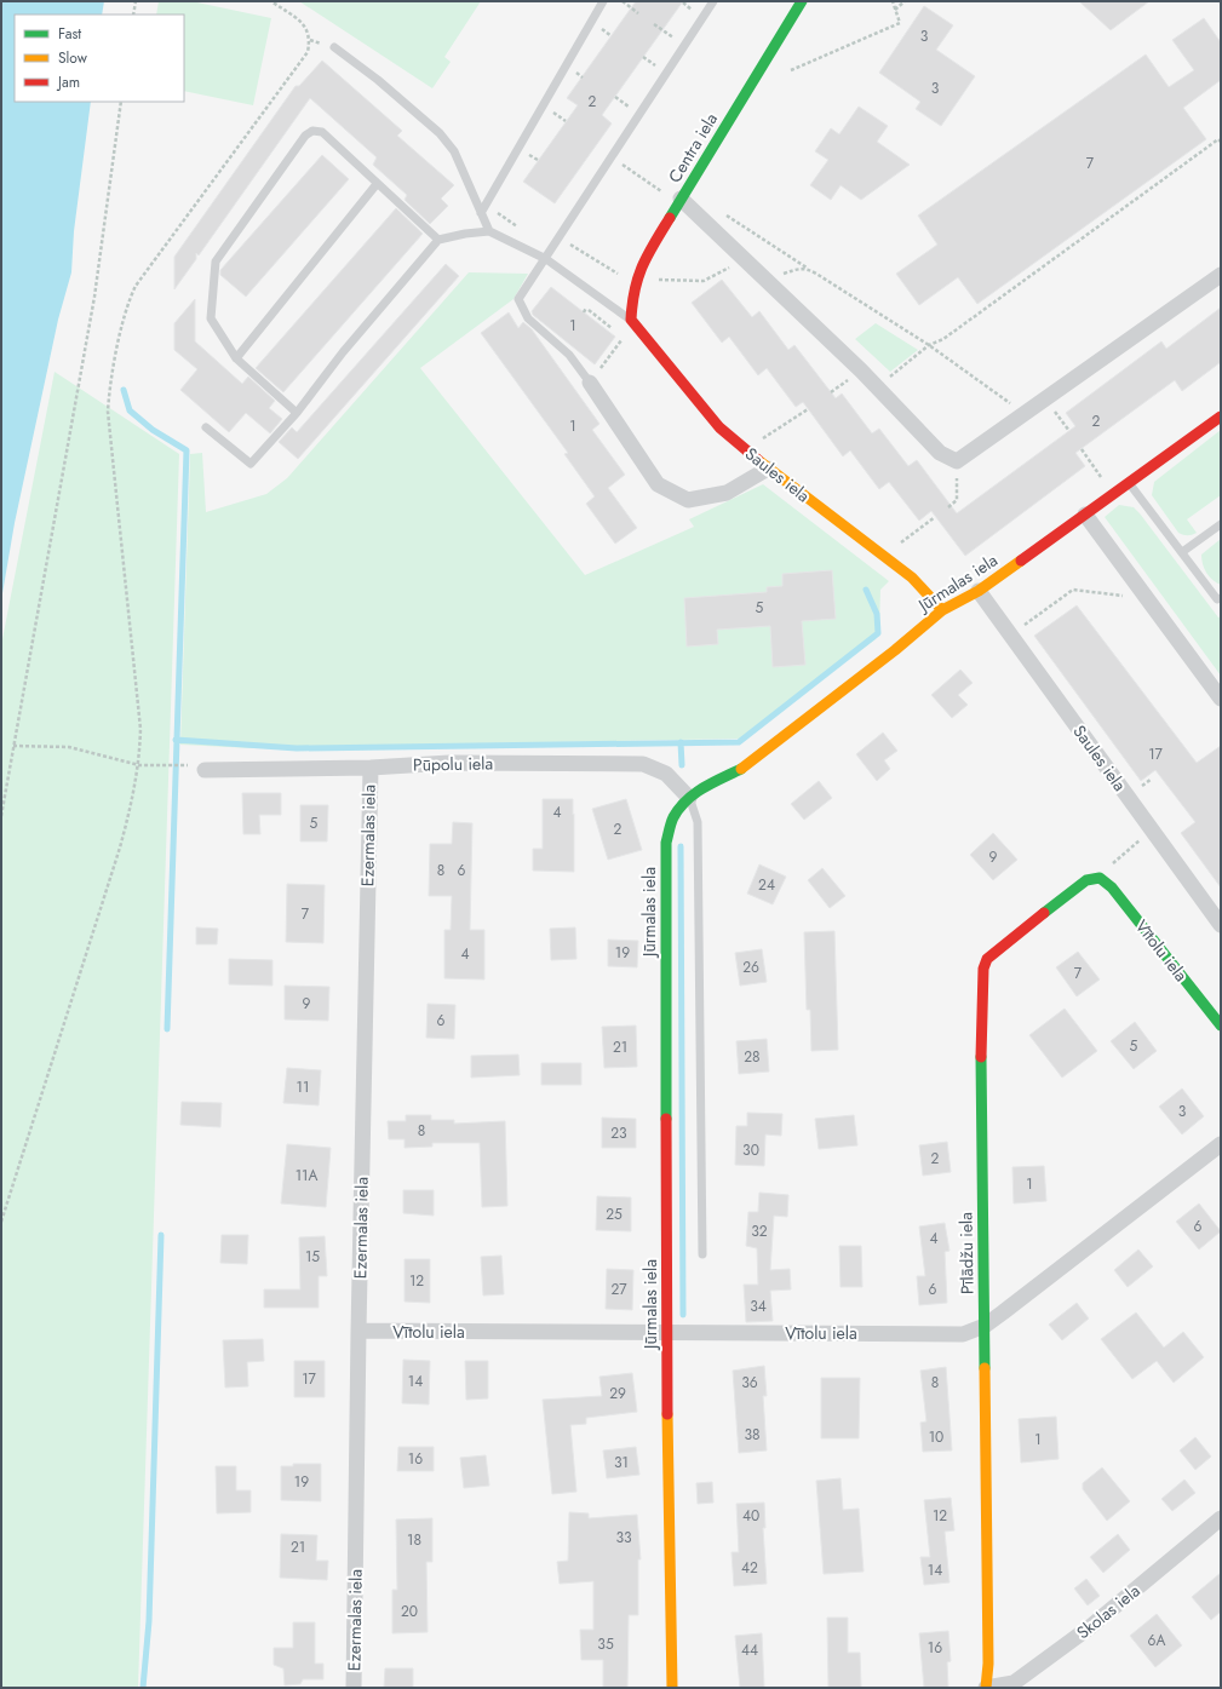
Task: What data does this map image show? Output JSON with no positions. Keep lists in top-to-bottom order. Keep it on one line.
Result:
{"streets":{"street":["Centra iela","Saules iela","Jūrmalas iela","Pūpolu iela","Ezermalas iela","Vītolu iela","Pīlādžu iela","Skolas iela"]},"crossings":[["Centra iela","Saules iela"],["Saules iela","Jūrmalas iela"],["Jūrmalas iela","Pūpolu iela"],["Jūrmalas iela","Vītolu iela"],["Pūpolu iela","Ezermalas iela"],["Ezermalas iela","Vītolu iela"],["Vītolu iela","Pīlādžu iela"],["Pīlādžu iela","Skolas iela"]],"house_numbers":["3","3","2","7","1","2","1","5","17","4","5","2","9","8","6","24","7","19","4","26","7","9","6","5","21","28","11","3","8","23","30","2","11A","1","25","6","32","4","15","12","27","6","34","17","14","36","8","29","38","10","1","16","31","19","40","12","33","18","21","42","14","20","6A","35","16","44"],"legend":["Fast","Slow","Jam"]}
